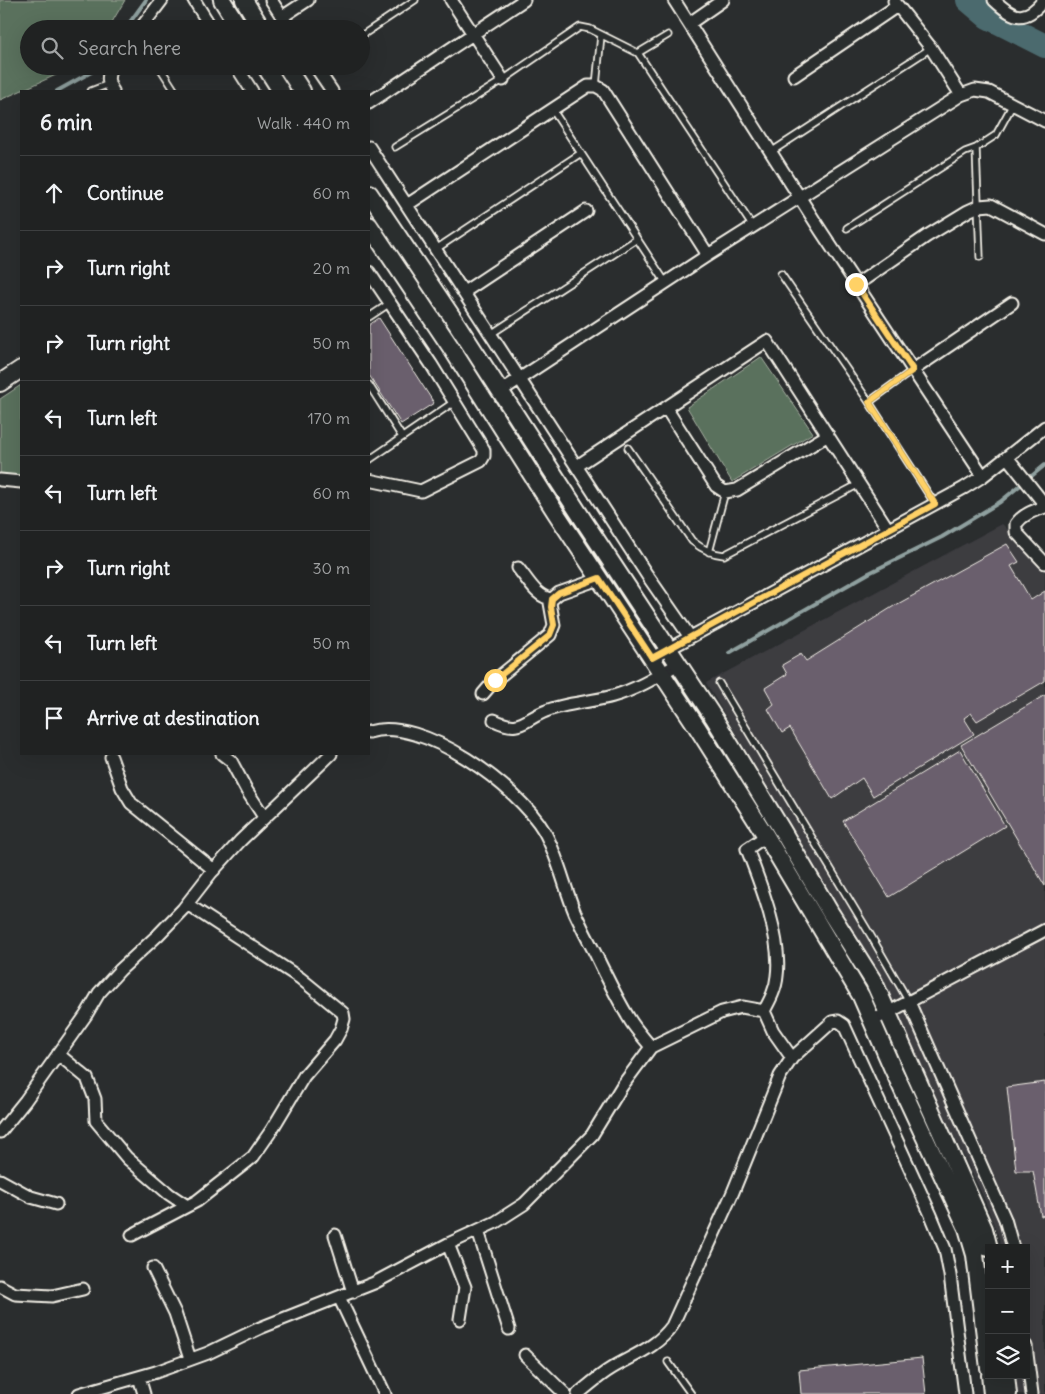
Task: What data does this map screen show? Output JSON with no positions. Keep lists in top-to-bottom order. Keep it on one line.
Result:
{"page":{"search":"Search here","heading":["6 min","Walk · 440 m"],"list":[["Continue","60 m"],["Turn right","20 m"],["Turn right","50 m"],["Turn left","170 m"],["Turn left","60 m"],["Turn right","30 m"],["Turn left","50 m"],"Arrive at destination"],"map_buttons":["+","−"]}}
